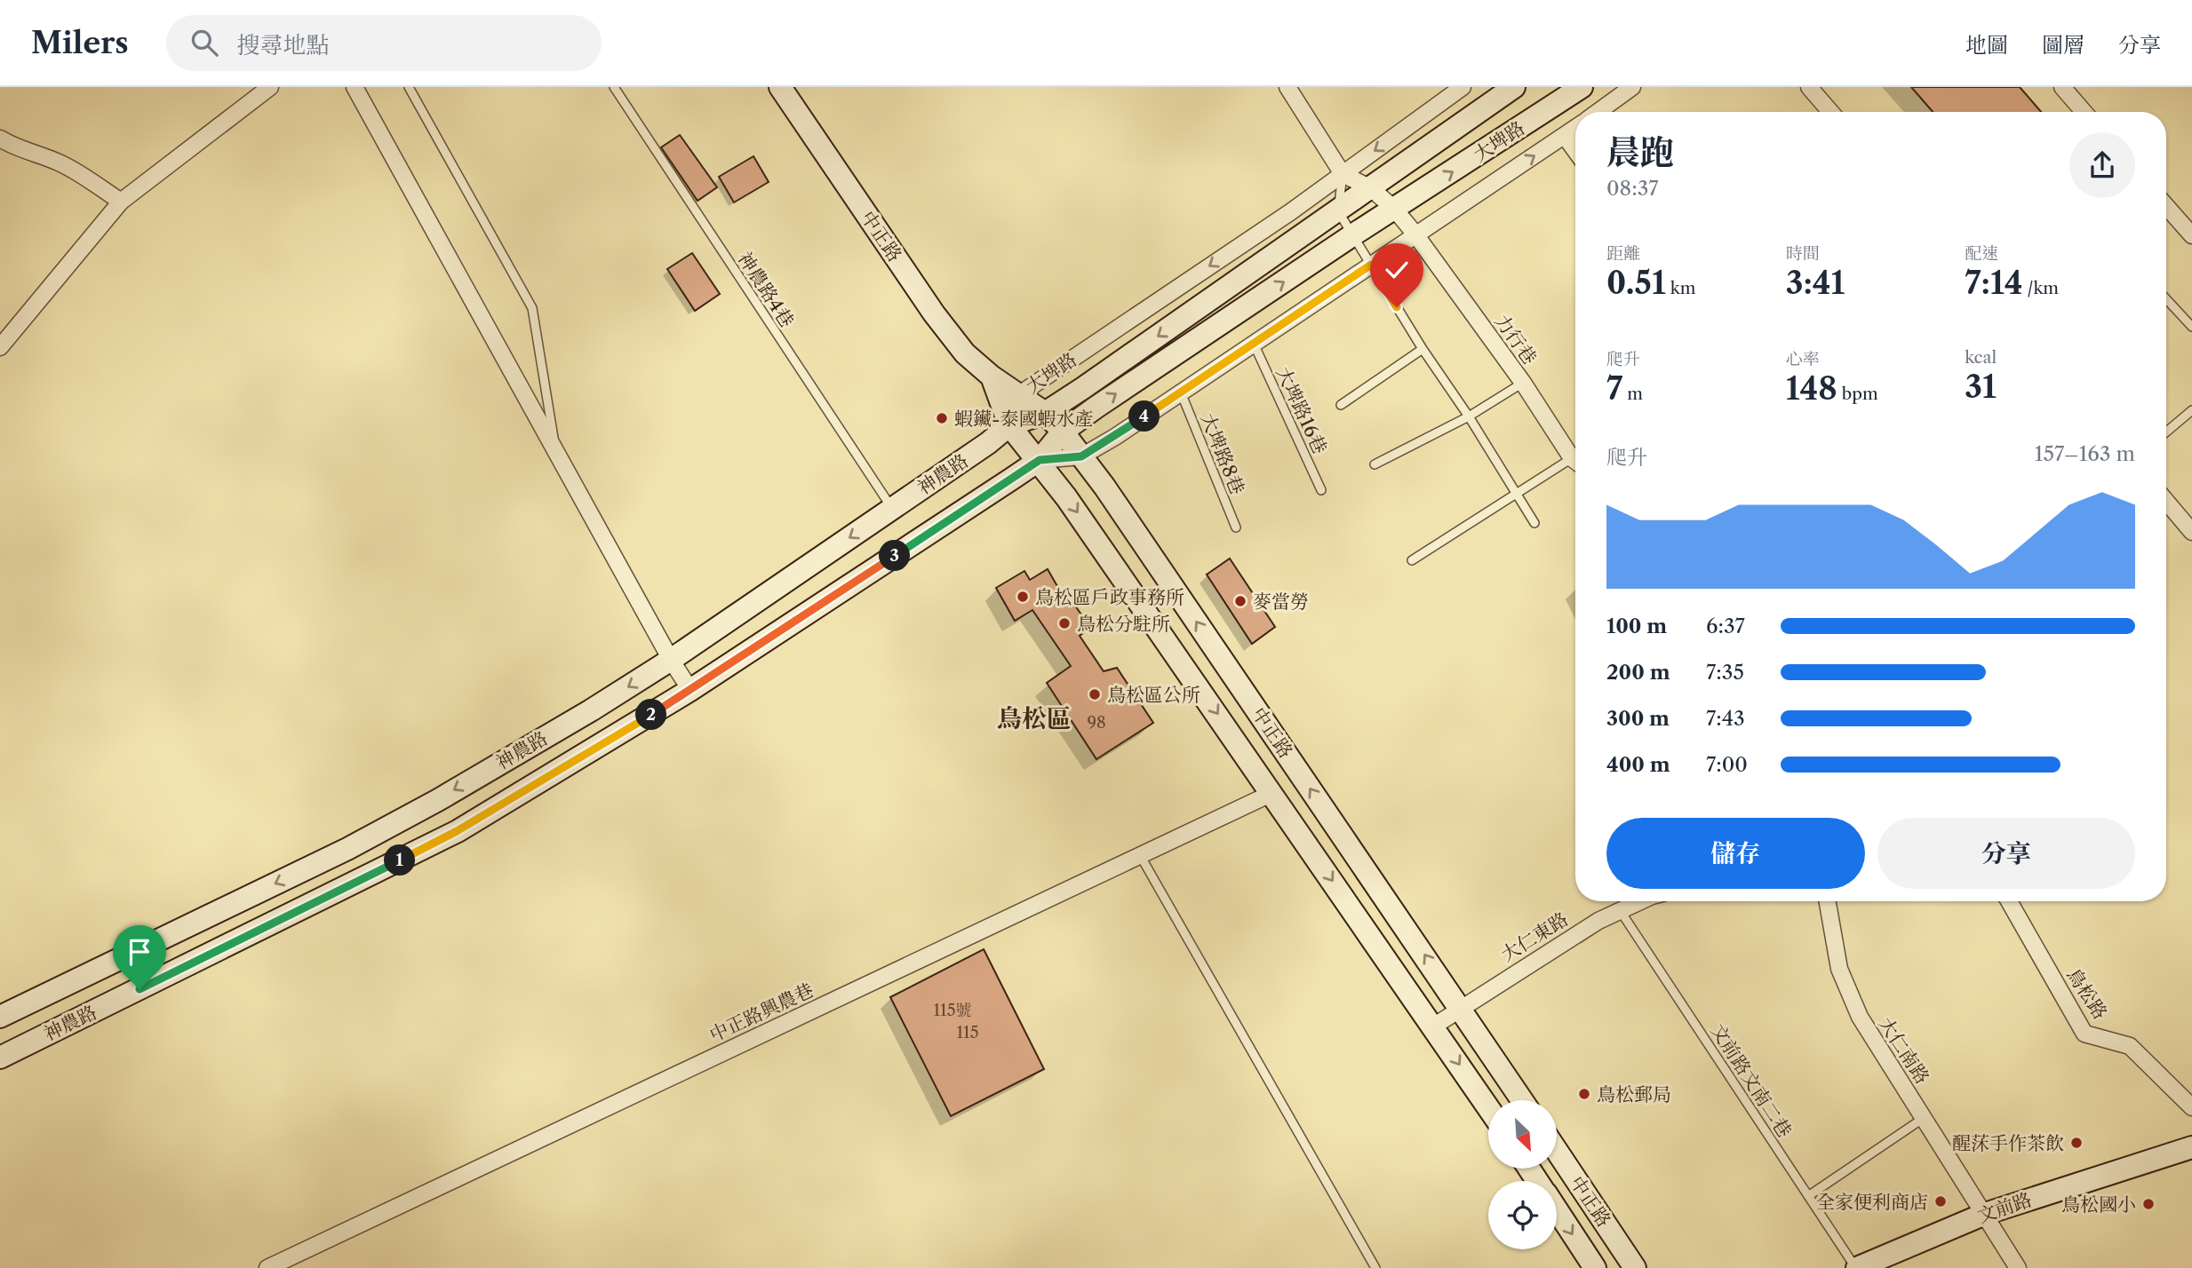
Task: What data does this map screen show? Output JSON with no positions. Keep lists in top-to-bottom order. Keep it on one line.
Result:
{"streets":{"main road":["大埤路","中正路","神農路","文前路"],"street":["力行巷","大仁東路","鳥松路","中正路興農巷","大仁南路"],"lane":["神農路4巷","大埤路16巷","大埤路8巷","文前路文南二巷"]},"crossings":[["大埤路","中正路"],["大埤路","力行巷"],["大埤路","大埤路16巷"],["大埤路","大埤路8巷"],["大埤路","神農路"],["中正路","神農路"],["中正路","大仁東路"],["中正路","中正路興農巷"],["神農路4巷","神農路"],["大仁東路","文前路文南二巷"],["大仁南路","文前路"],["文前路文南二巷","文前路"]],"districts":["鳥松區"],"places":["蝦鑶-泰國蝦水產","鳥松區戶政事務所","麥當勞","鳥松分駐所","鳥松區公所","鳥松郵局","醒莯手作茶飲","全家便利商店","鳥松國小"],"house_numbers":["98","115號","115"],"north":"bottom right","page":{"header":"Milers","search":"搜尋地點","nav":["地圖","圖層","分享"],"heading":["晨跑","08:37"],"stats":[["距離","0.51 km"],["時間","3:41"],["配速","7:14 /km"],["爬升","7 m"],["心率","148 bpm"],["kcal","31"]],"pins":["4","3","2","1"],"chart":["爬升","157–163 m"],"list":[{"name":"100 m","note":"6:37"},{"name":"200 m","note":"7:35"},{"name":"300 m","note":"7:43"},{"name":"400 m","note":"7:00"}],"buttons":["儲存","分享"]}}
